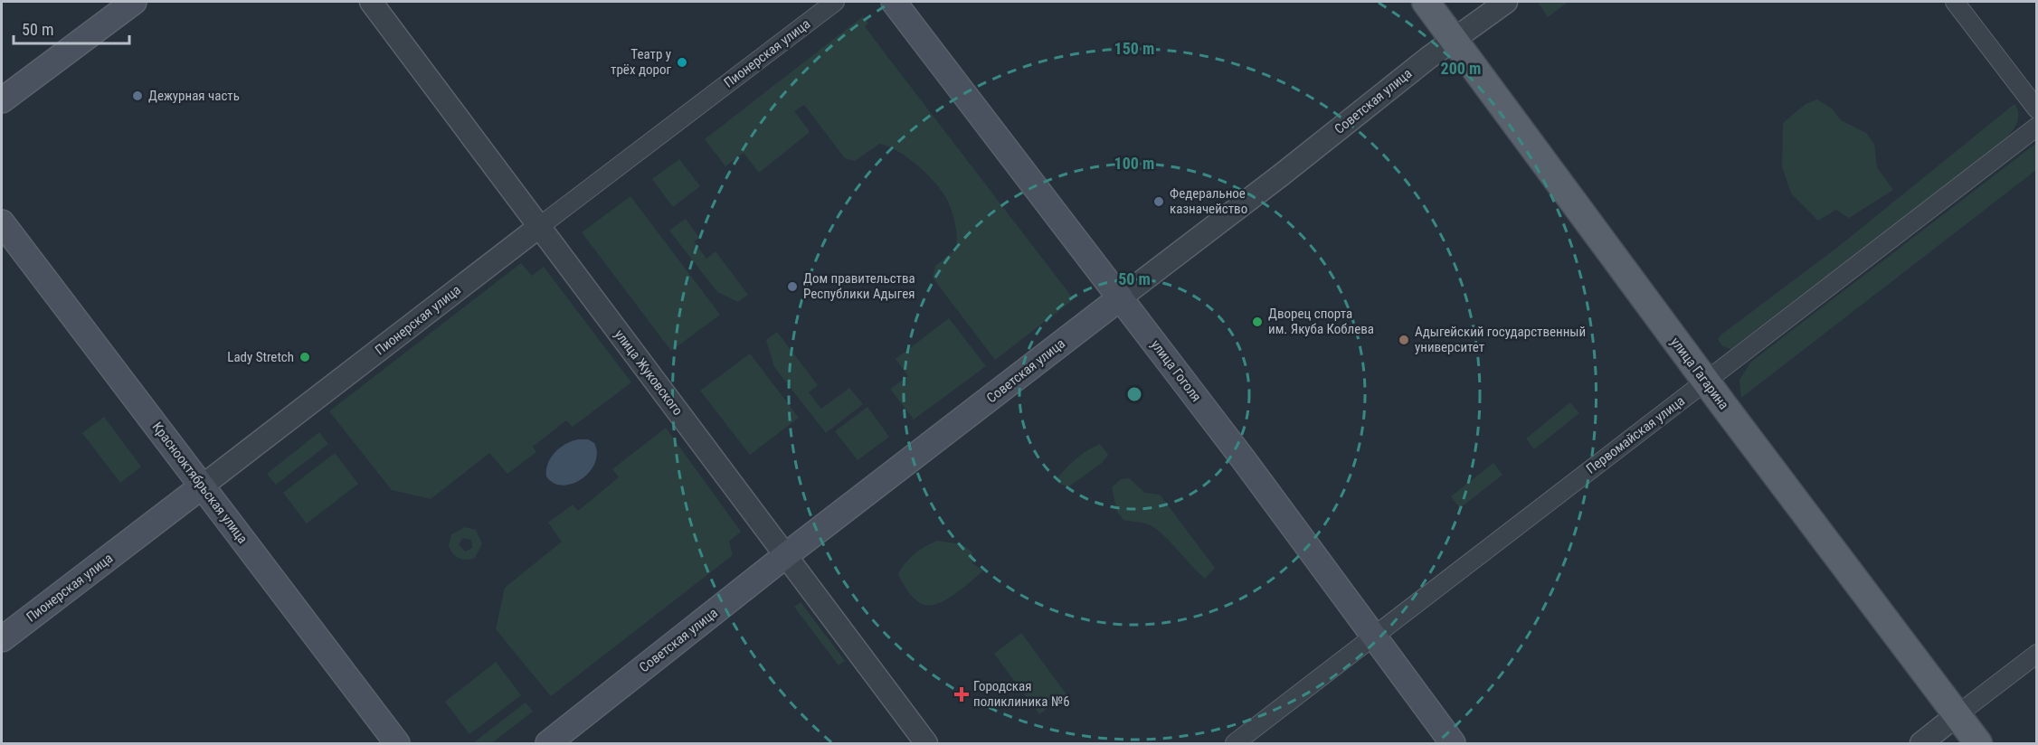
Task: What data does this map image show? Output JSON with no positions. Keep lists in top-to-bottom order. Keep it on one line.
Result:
{"streets":{"main road":["Пионерская улица","Советская улица","улица Гоголя","улица Гагарина","Краснооктябрьская улица"],"street":["улица Жуковского","Первомайская улица"]},"crossings":[["Пионерская улица","улица Жуковского"],["Пионерская улица","Краснооктябрьская улица"],["Советская улица","улица Гоголя"],["Советская улица","улица Жуковского"],["Советская улица","улица Гагарина"],["улица Гоголя","Первомайская улица"],["улица Гагарина","Первомайская улица"]],"places":{"other":["Театр у трёх дорог","Дежурная часть","Федеральное казначейство","Дом правительства Республики Адыгея","Дворец спорта им. Якуба Коблева","Адыгейский государственный университет","Lady Stretch"],"health":["Городская поликлиника №6"]},"scale_bar":"50 m","rings":["150 m","200 m","100 m","50 m"]}
